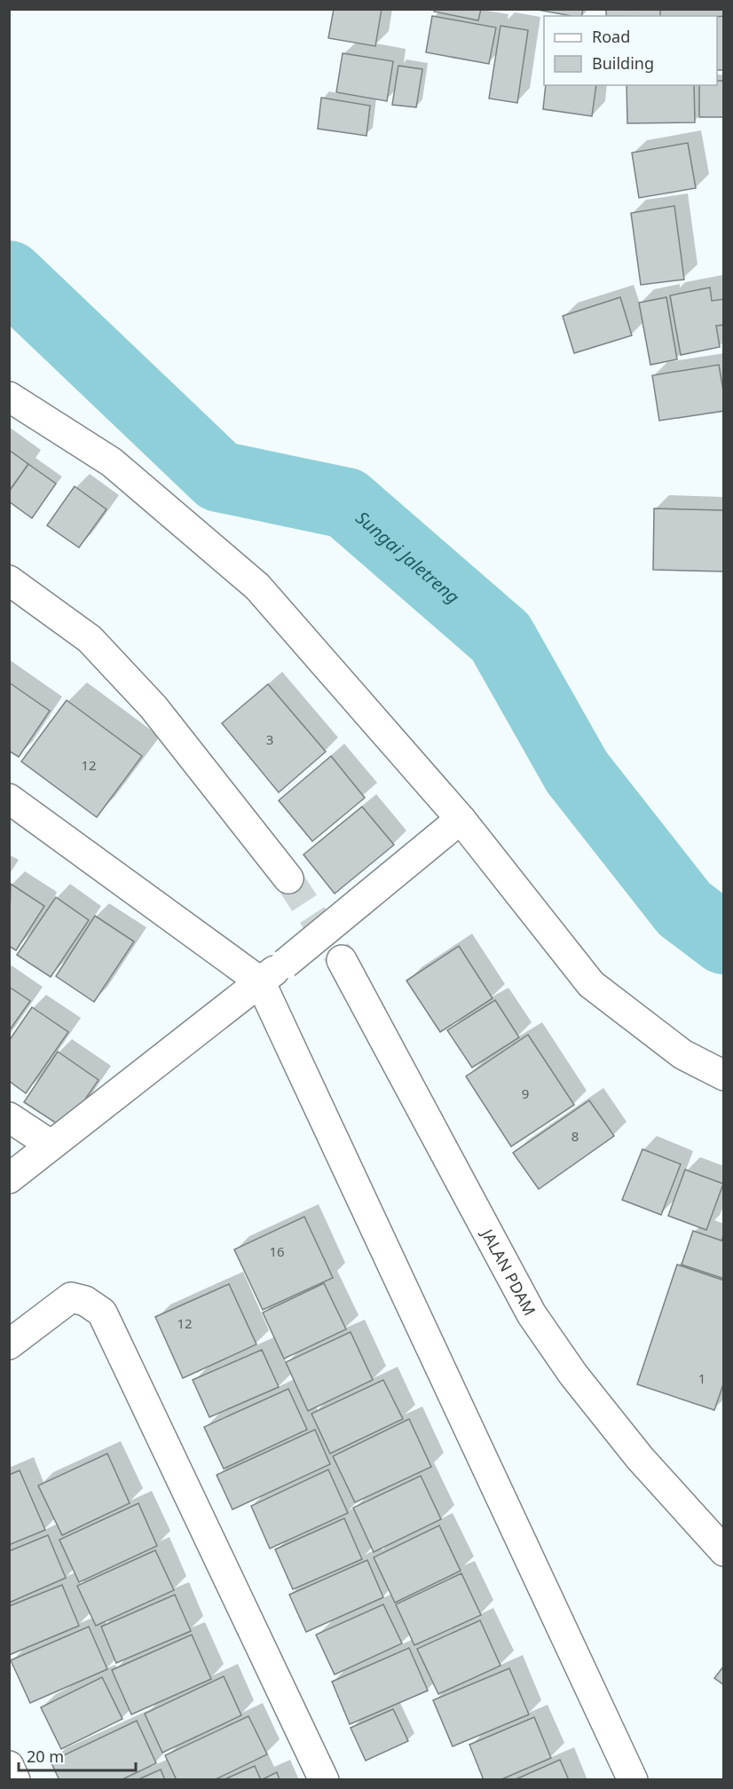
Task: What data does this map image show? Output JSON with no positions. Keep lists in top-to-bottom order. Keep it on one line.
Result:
{"streets":{"street":["JALAN PDAM"]},"water":["Sungai Jaletreng"],"house_numbers":["3","12","9","8","16","12","1"],"legend":["Road","Building"],"scale_bar":"20 m"}
